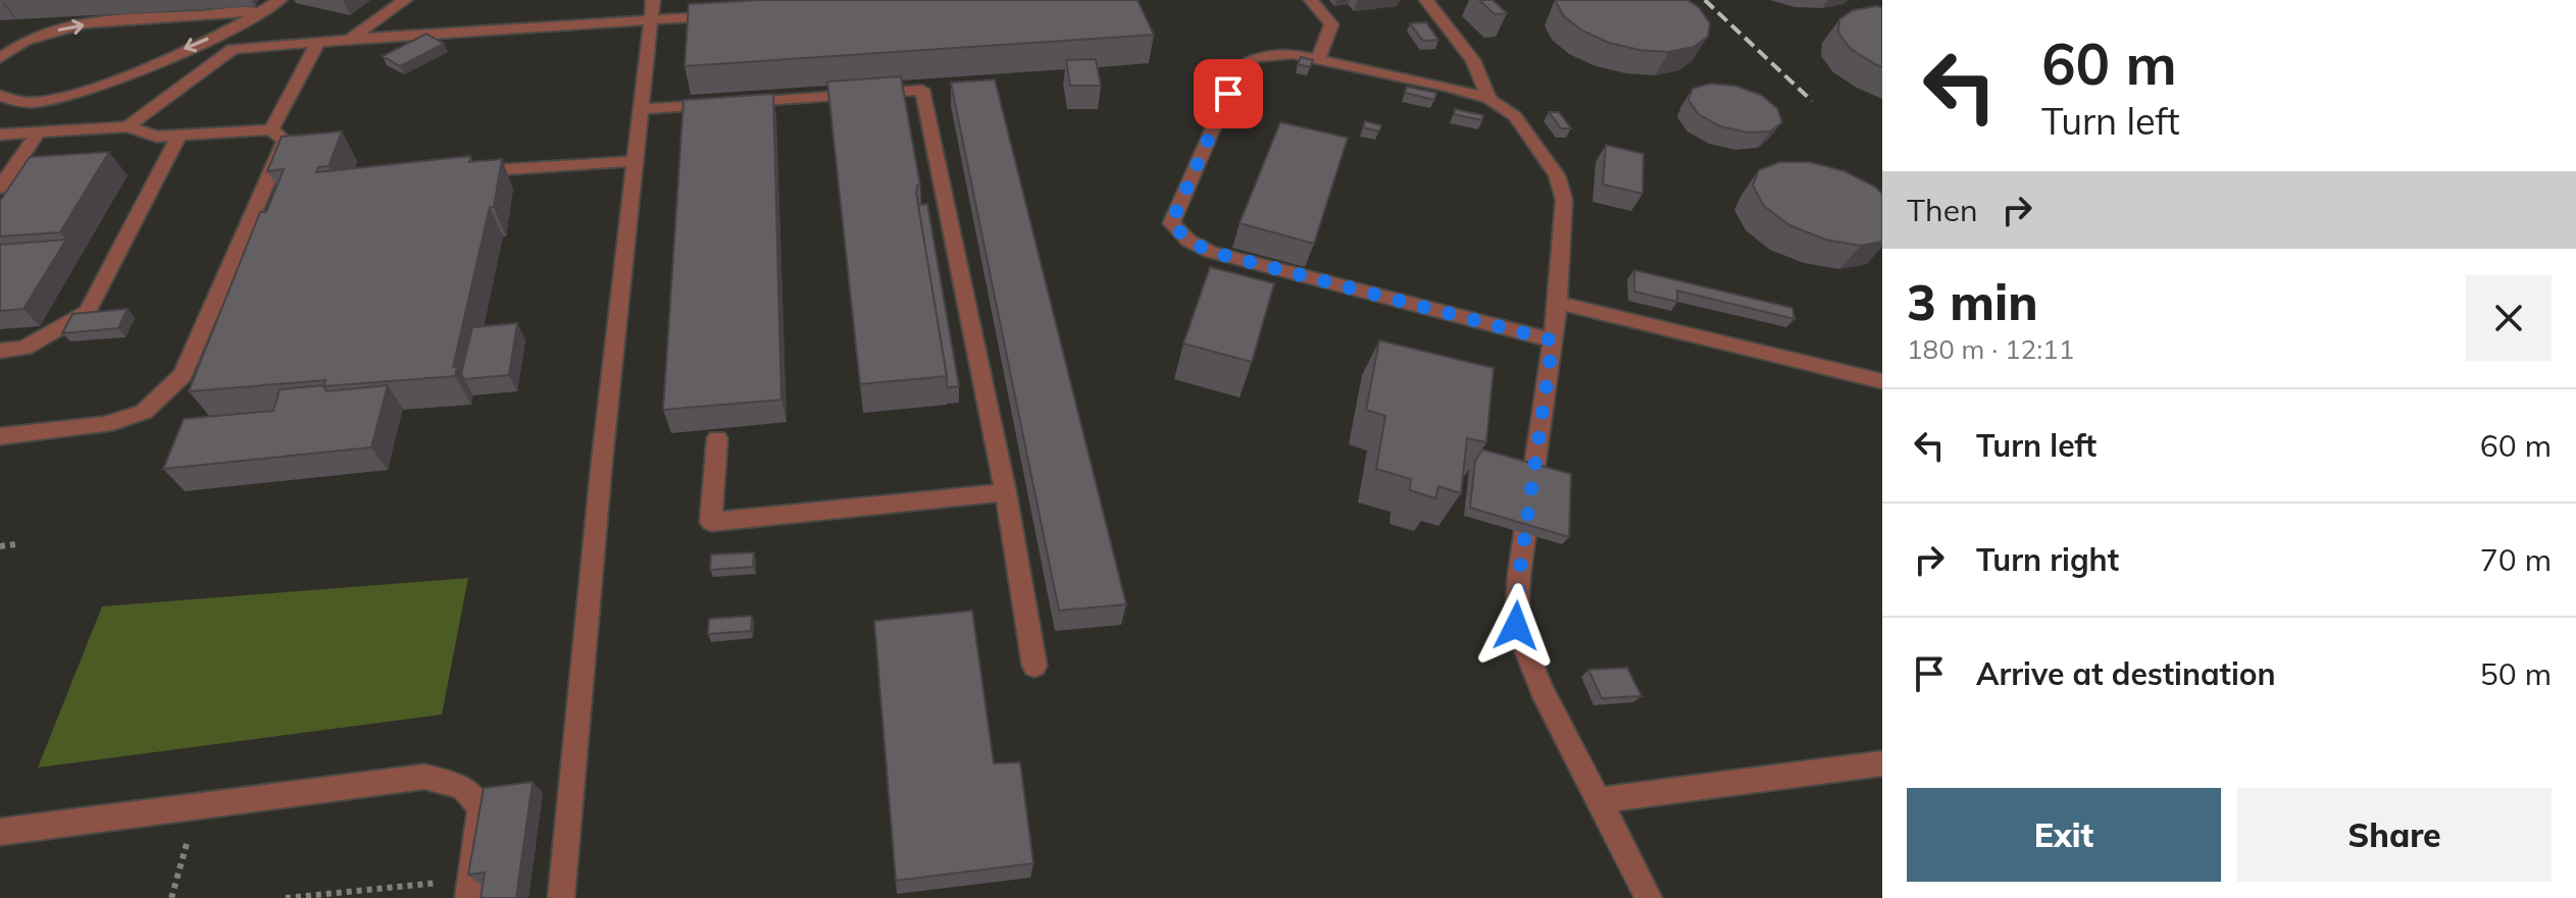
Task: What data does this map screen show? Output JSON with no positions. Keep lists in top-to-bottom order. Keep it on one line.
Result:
{"page":{"turn":["60 m","Turn left"],"then":"Then","heading":["3 min","180 m · 12:11"],"list":[{"name":"Turn left","value":"60 m"},{"name":"Turn right","value":"70 m"},{"name":"Arrive at destination","value":"50 m"}],"buttons":["Exit","Share"]}}
